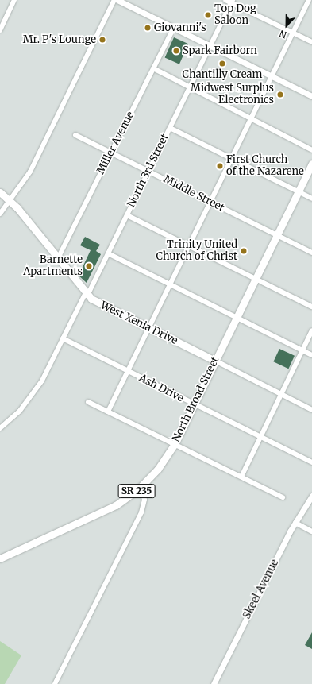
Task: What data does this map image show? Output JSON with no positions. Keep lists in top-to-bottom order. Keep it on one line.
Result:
{"streets":{"main road":["West Xenia Drive","North Broad Street","SR 235"],"street":["Miller Avenue","North 3rd Street","Middle Street","Ash Drive","Skeel Avenue"]},"crossings":[["Miller Avenue","Middle Street"],["Miller Avenue","West Xenia Drive"],["North 3rd Street","Middle Street"],["North 3rd Street","West Xenia Drive"],["North 3rd Street","Ash Drive"],["Middle Street","North Broad Street"],["West Xenia Drive","North Broad Street"],["Ash Drive","North Broad Street"]],"places":["Top Dog Saloon","Giovanni's","Mr. P's Lounge","Spark Fairborn","Chantilly Cream","Midwest Surplus Electronics","First Church of the Nazarene","Trinity United Church of Christ","Barnette Apartments"],"north":"bottom"}
